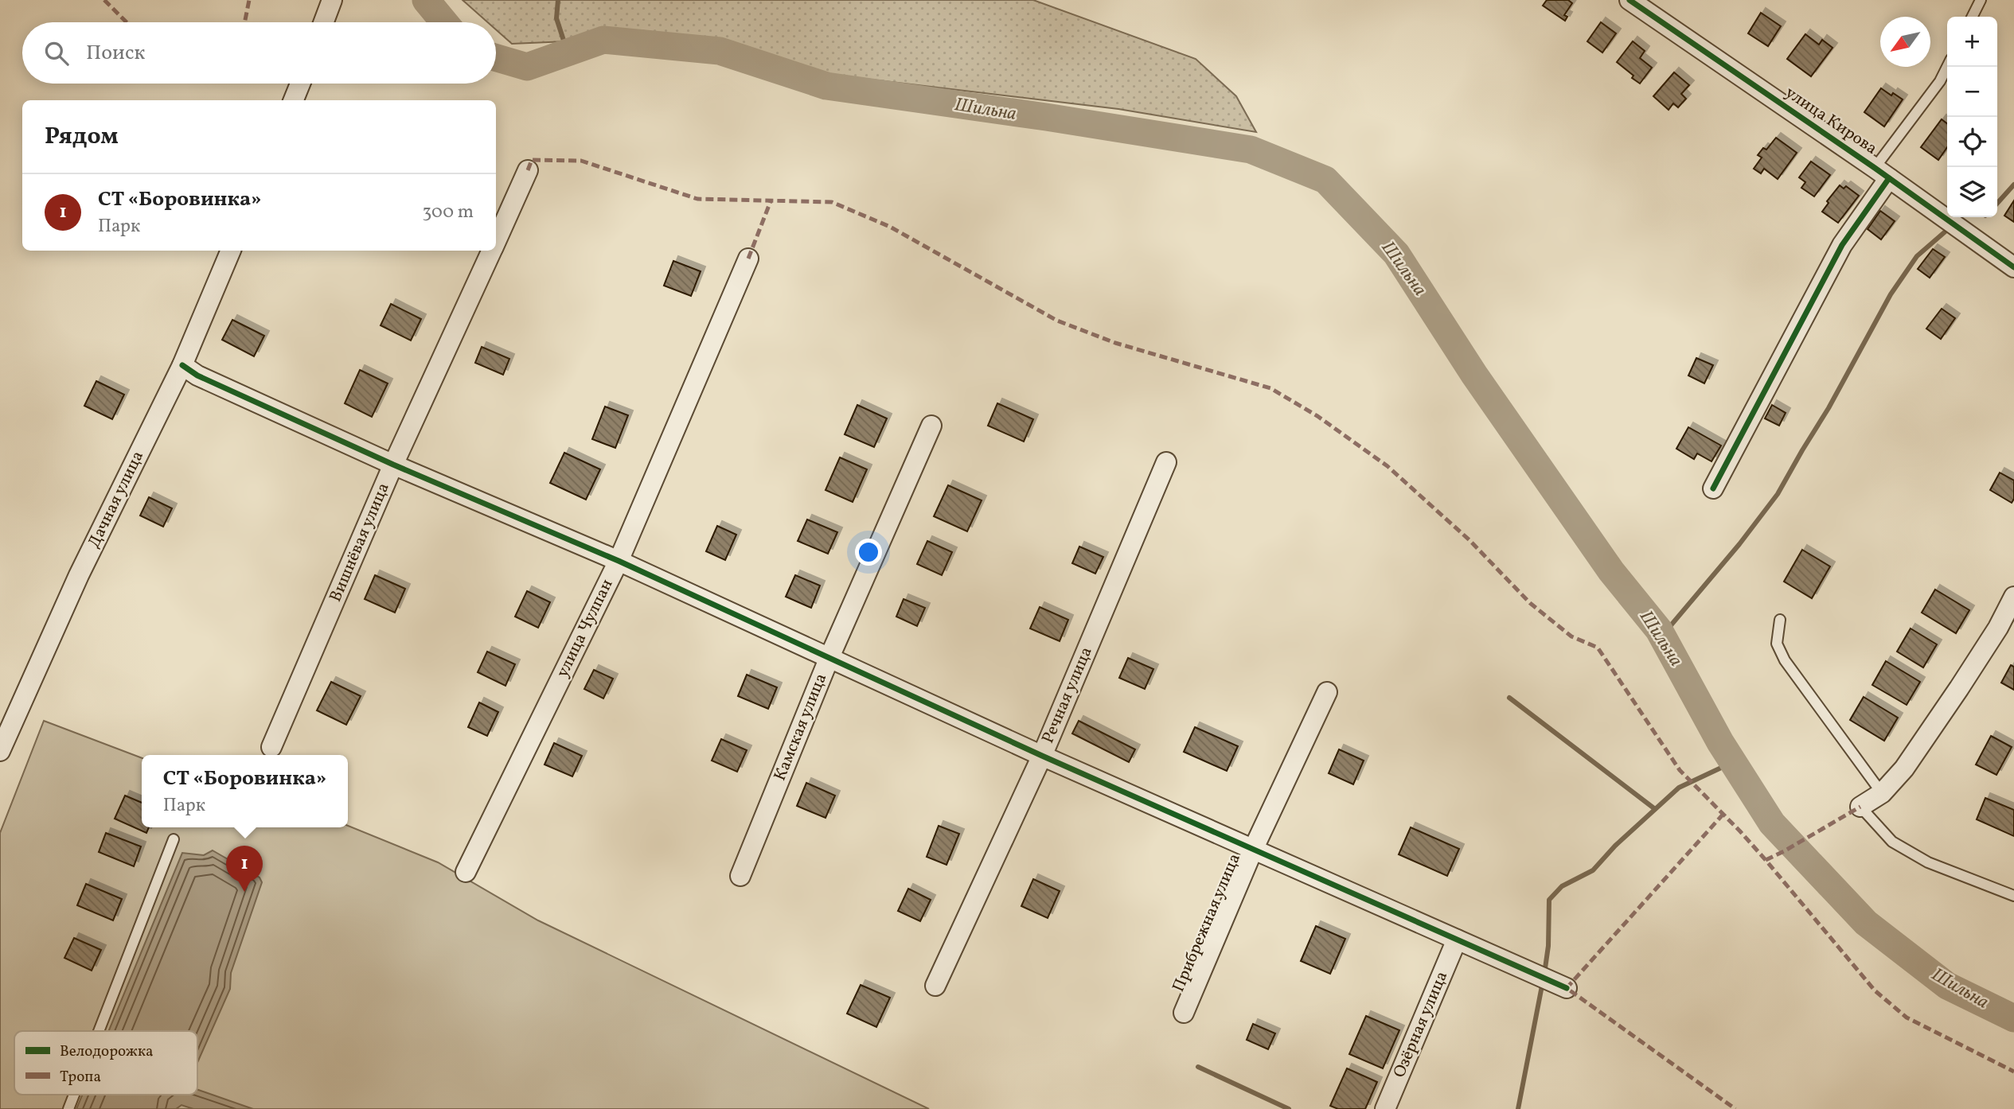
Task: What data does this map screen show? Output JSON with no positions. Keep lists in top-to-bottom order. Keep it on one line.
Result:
{"streets":{"street":["улица Кирова","Дачная улица","Вишнёвая улица","улица Чулпан","Речная улица","Камская улица","Прибрежная улица","Озёрная улица"]},"water":["Шильна"],"legend":["Велодорожка","Тропа"],"north":"bottom left","page":{"map_buttons":["+","−"],"search":"Поиск","heading":"Рядом","list":[{"mark":"1","name":"СТ «Боровинка»","note":"Парк","value":"300 m"}],"popup":["СТ «Боровинка»","Парк"],"pins":"1"}}
